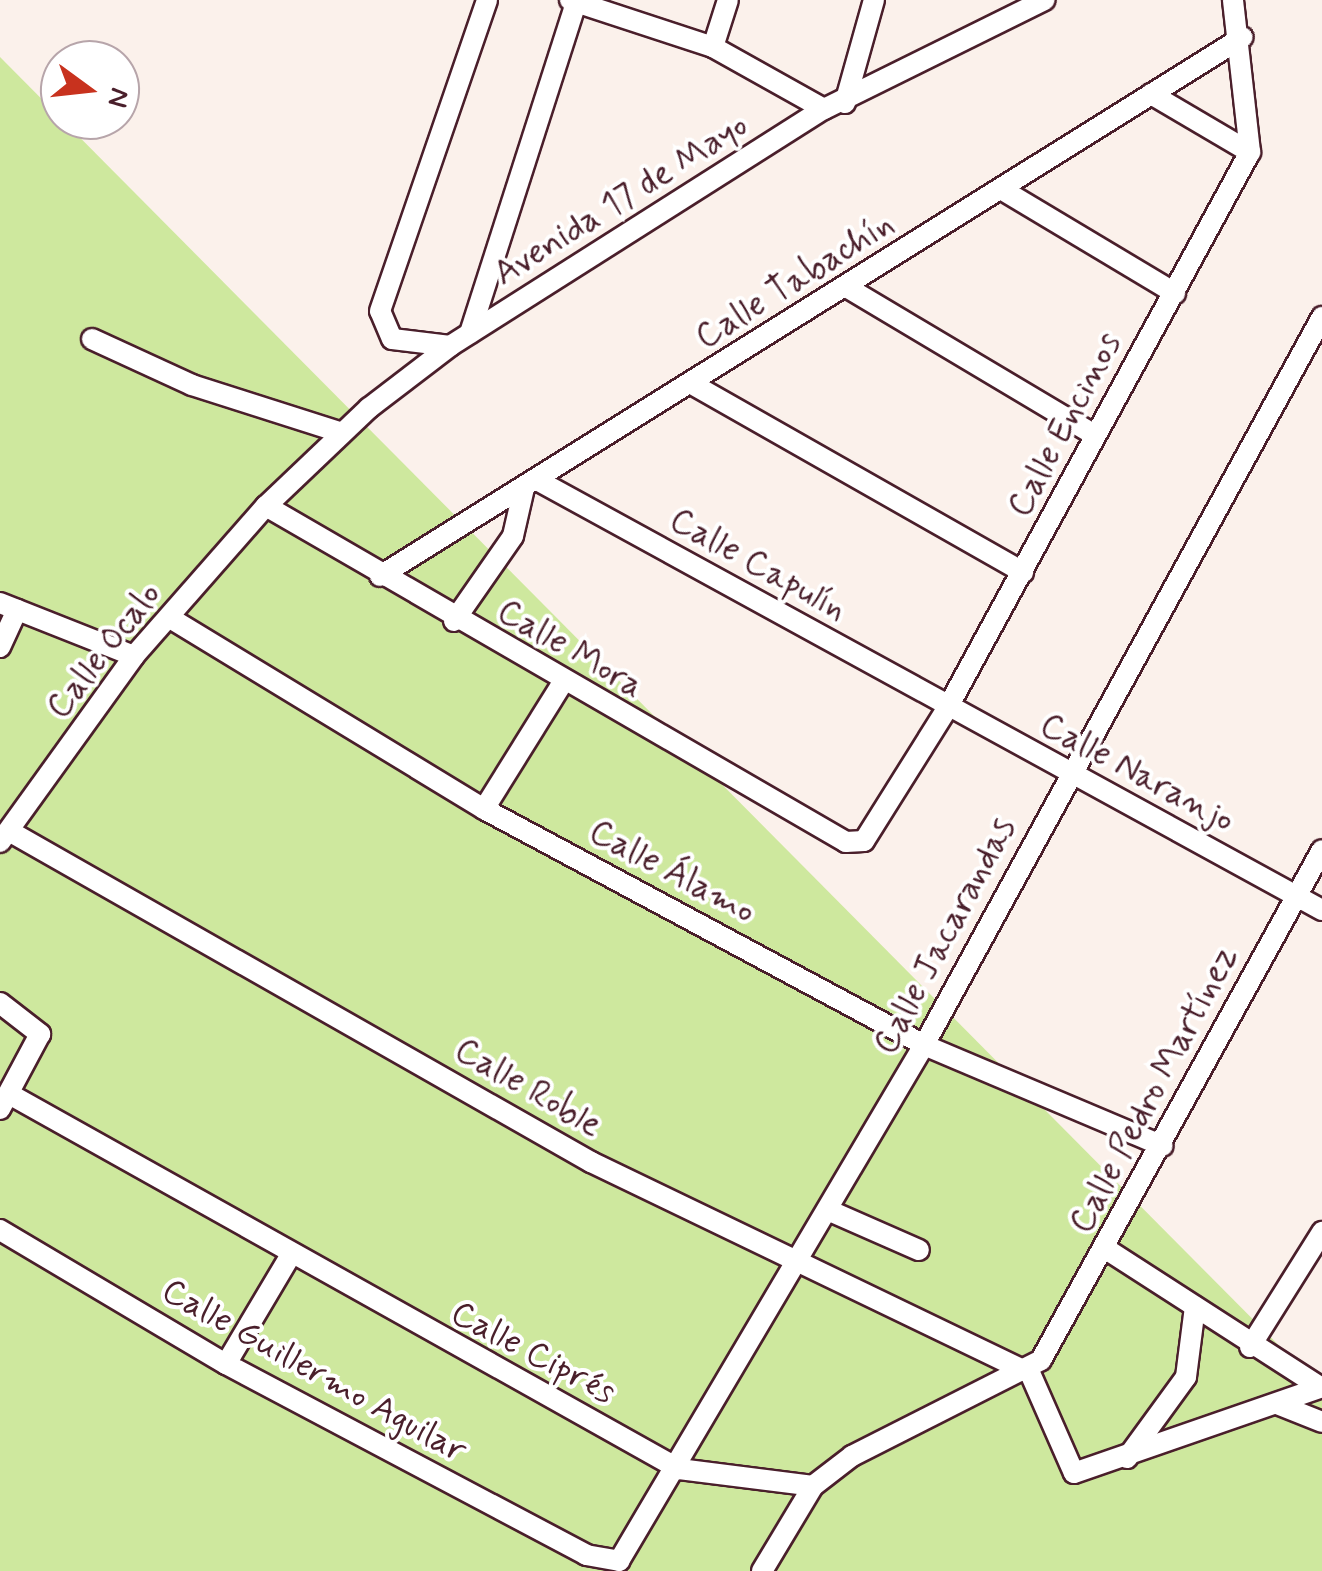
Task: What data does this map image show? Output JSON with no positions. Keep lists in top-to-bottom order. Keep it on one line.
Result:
{"streets":{"street":["Avenida 17 de Mayo","Calle Tabachín","Calle Encinos","Calle Capulín","Calle Mora","Calle Ocalo","Calle Naranjo","Calle Álamo","Calle Jacarandas","Calle Roble","Calle Pedro Martínez","Calle Ciprés","Calle Guillermo Aguilar"]},"crossings":[["Avenida 17 de Mayo","Calle Mora"],["Avenida 17 de Mayo","Calle Ocalo"],["Calle Tabachín","Calle Capulín"],["Calle Tabachín","Calle Mora"],["Calle Encinos","Calle Capulín"],["Calle Encinos","Calle Mora"],["Calle Encinos","Calle Naranjo"],["Calle Capulín","Calle Naranjo"],["Calle Mora","Calle Ocalo"],["Calle Ocalo","Calle Álamo"],["Calle Ocalo","Calle Roble"],["Calle Naranjo","Calle Jacarandas"],["Calle Naranjo","Calle Pedro Martínez"],["Calle Álamo","Calle Jacarandas"],["Calle Álamo","Calle Pedro Martínez"],["Calle Jacarandas","Calle Roble"],["Calle Jacarandas","Calle Ciprés"],["Calle Jacarandas","Calle Guillermo Aguilar"],["Calle Roble","Calle Pedro Martínez"]],"north":"right"}
